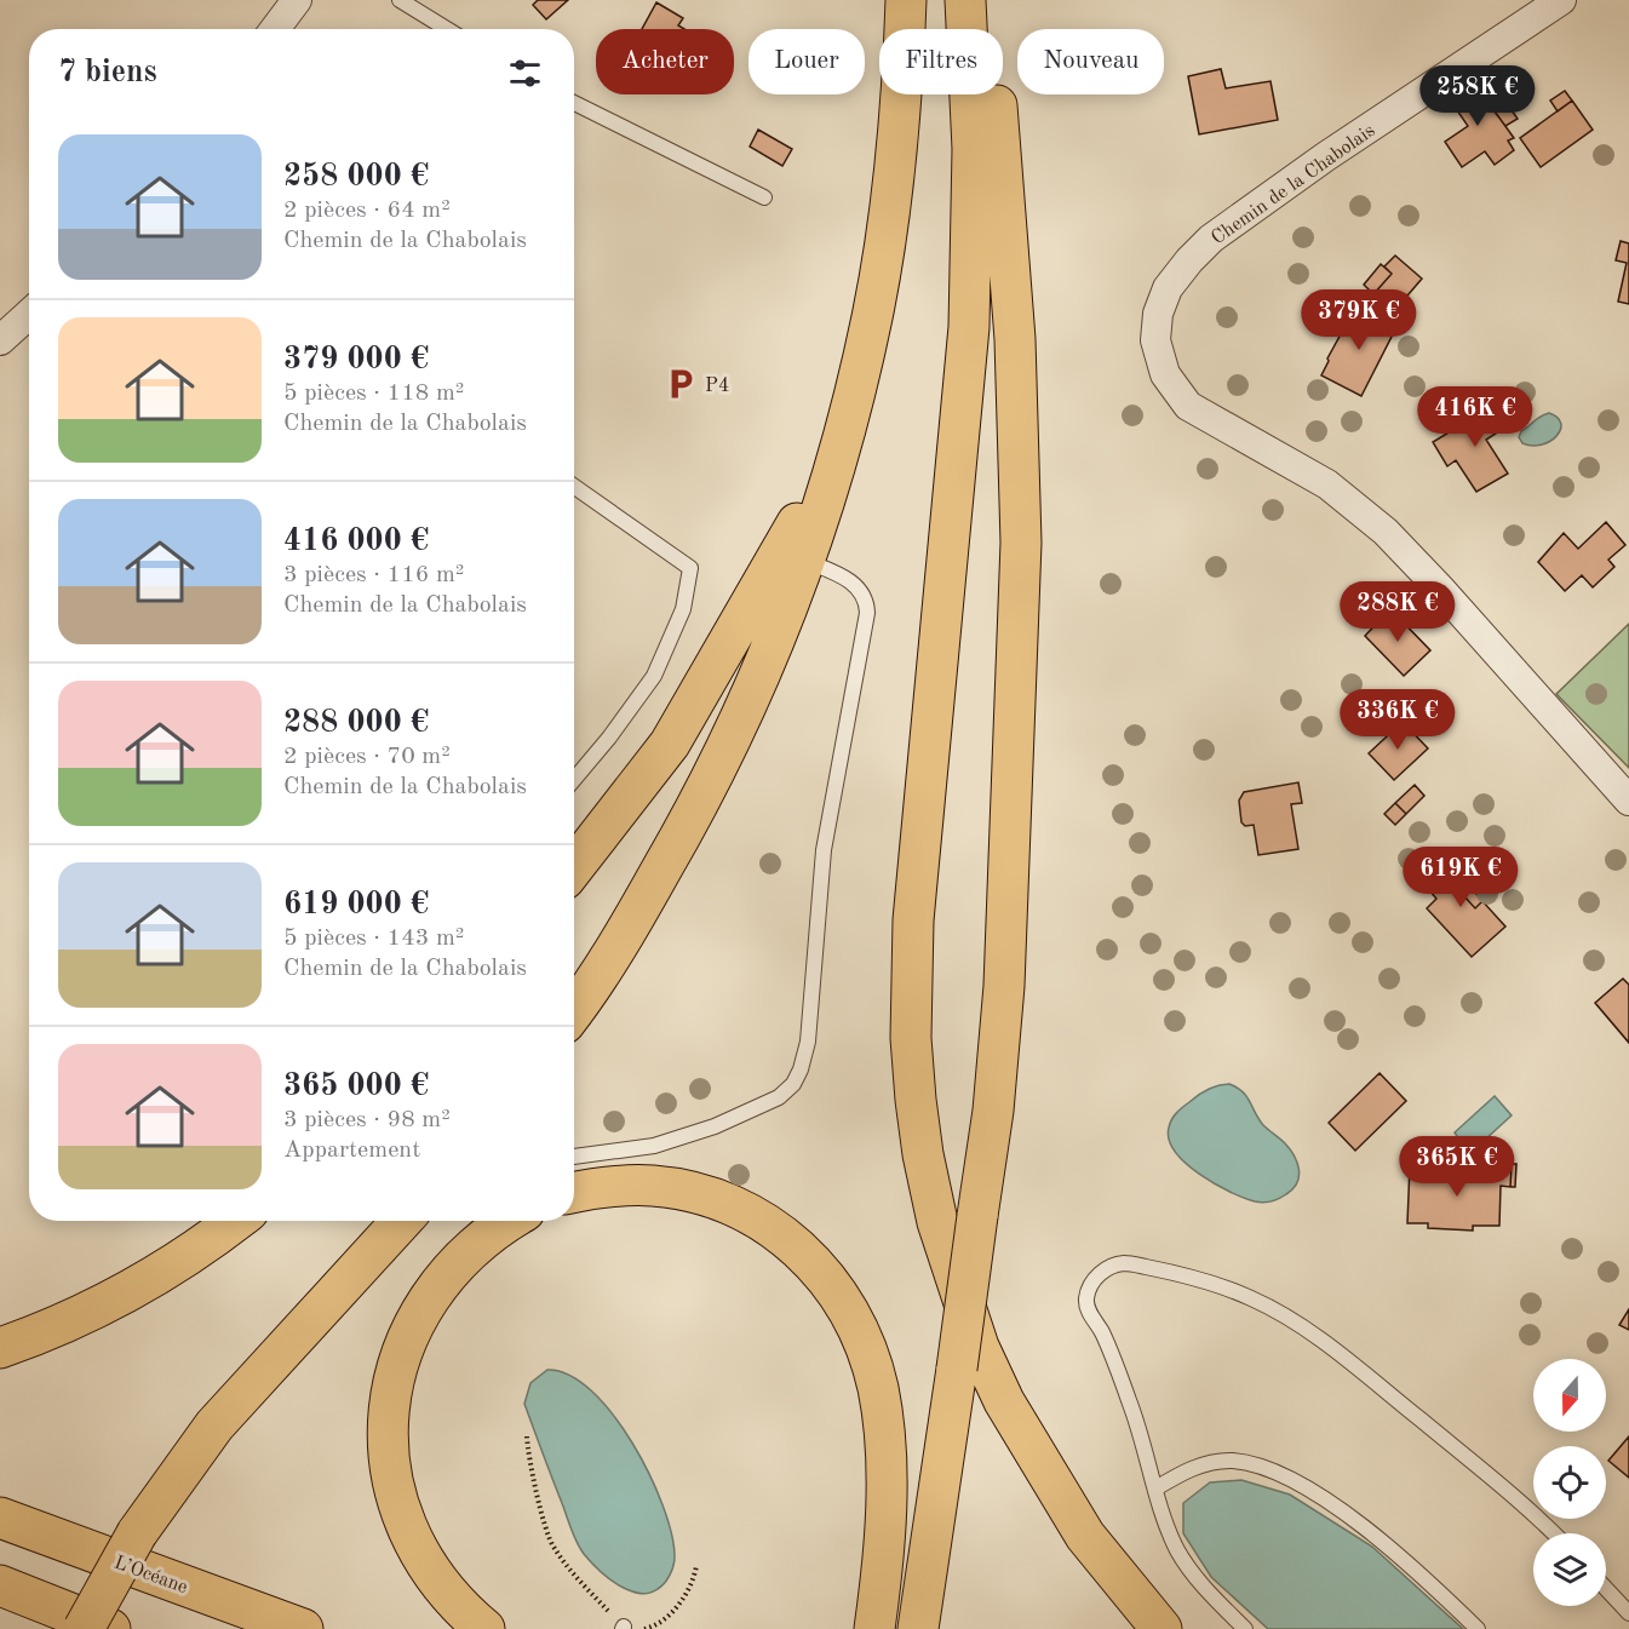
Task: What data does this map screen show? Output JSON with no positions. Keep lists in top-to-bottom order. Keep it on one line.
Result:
{"streets":{"highway":["L’Océane"],"street":["Chemin de la Chabolais"]},"places":{"parking":["P4"]},"north":"bottom","page":{"chip":["Acheter","Louer","Filtres","Nouveau"],"heading":"7 biens","price":["258K €","379K €","416K €","288K €","336K €","619K €","365K €"],"list":[{"name":"258 000 €","note":"2 pièces · 64 m² · Chemin de la Chabolais"},{"name":"379 000 €","note":"5 pièces · 118 m² · Chemin de la Chabolais"},{"name":"416 000 €","note":"3 pièces · 116 m² · Chemin de la Chabolais"},{"name":"288 000 €","note":"2 pièces · 70 m² · Chemin de la Chabolais"},{"name":"619 000 €","note":"5 pièces · 143 m² · Chemin de la Chabolais"},{"name":"365 000 €","note":"3 pièces · 98 m² · Appartement"}]}}
